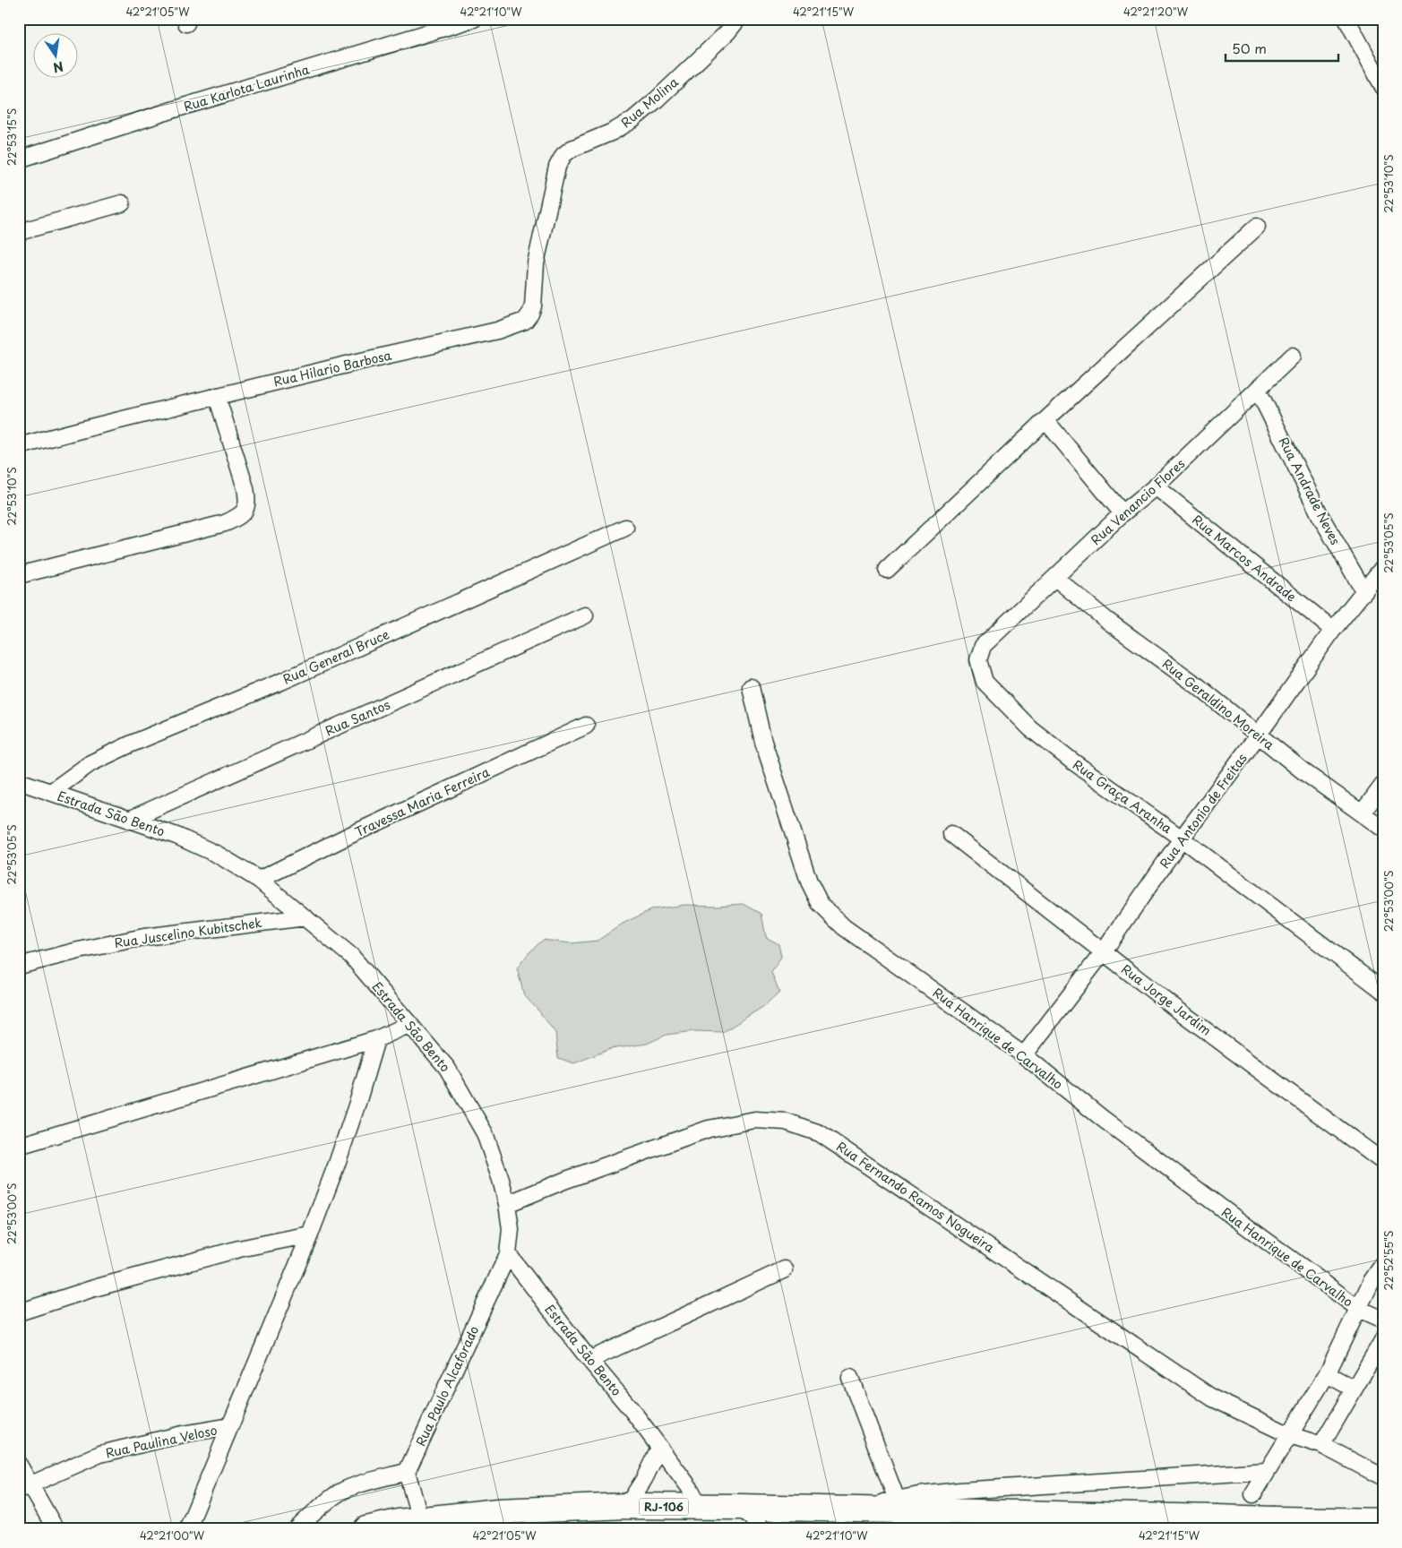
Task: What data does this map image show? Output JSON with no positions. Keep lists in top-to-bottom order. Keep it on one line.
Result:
{"streets":{"highway":["RJ-106"],"street":["Rua Karlota Laurinha","Rua Molina","Rua Hilario Barbosa","Rua Andrade Neves","Rua Venancio Flores","Rua Marcos Andrade","Rua General Bruce","Rua Geraldino Moreira","Rua Santos","Rua Graça Aranha","Travessa Maria Ferreira","Rua Antonio de Freitas","Estrada São Bento","Rua Juscelino Kubitschek","Rua Jorge Jardim","Rua Hanrique de Carvalho","Rua Fernando Ramos Nogueira","Rua Paulo Alcaforado","Rua Paulina Veloso"]},"crossings":[["Rua Molina","Rua Hilario Barbosa"],["Rua Andrade Neves","Rua Venancio Flores"],["Rua Andrade Neves","Rua Antonio de Freitas"],["Rua Venancio Flores","Rua Marcos Andrade"],["Rua Venancio Flores","Rua Geraldino Moreira"],["Rua Venancio Flores","Rua Graça Aranha"],["Rua Marcos Andrade","Rua Antonio de Freitas"],["Rua General Bruce","Estrada São Bento"],["Rua Geraldino Moreira","Rua Antonio de Freitas"],["Rua Santos","Estrada São Bento"],["Rua Graça Aranha","Rua Antonio de Freitas"],["Travessa Maria Ferreira","Estrada São Bento"],["Rua Antonio de Freitas","Rua Jorge Jardim"],["Rua Antonio de Freitas","Rua Hanrique de Carvalho"],["Estrada São Bento","Rua Juscelino Kubitschek"],["Estrada São Bento","Rua Fernando Ramos Nogueira"],["Estrada São Bento","Rua Paulo Alcaforado"],["Estrada São Bento","RJ-106"]],"scale_bar":"50 m","north":"bottom","coordinates":["42°21'05\"W","42°21'10\"W","42°21'15\"W","42°21'20\"W","22°53'15\"S","22°53'10\"S","22°53'05\"S","22°53'00\"S","22°52'55\"S","42°21'00\"W"]}
